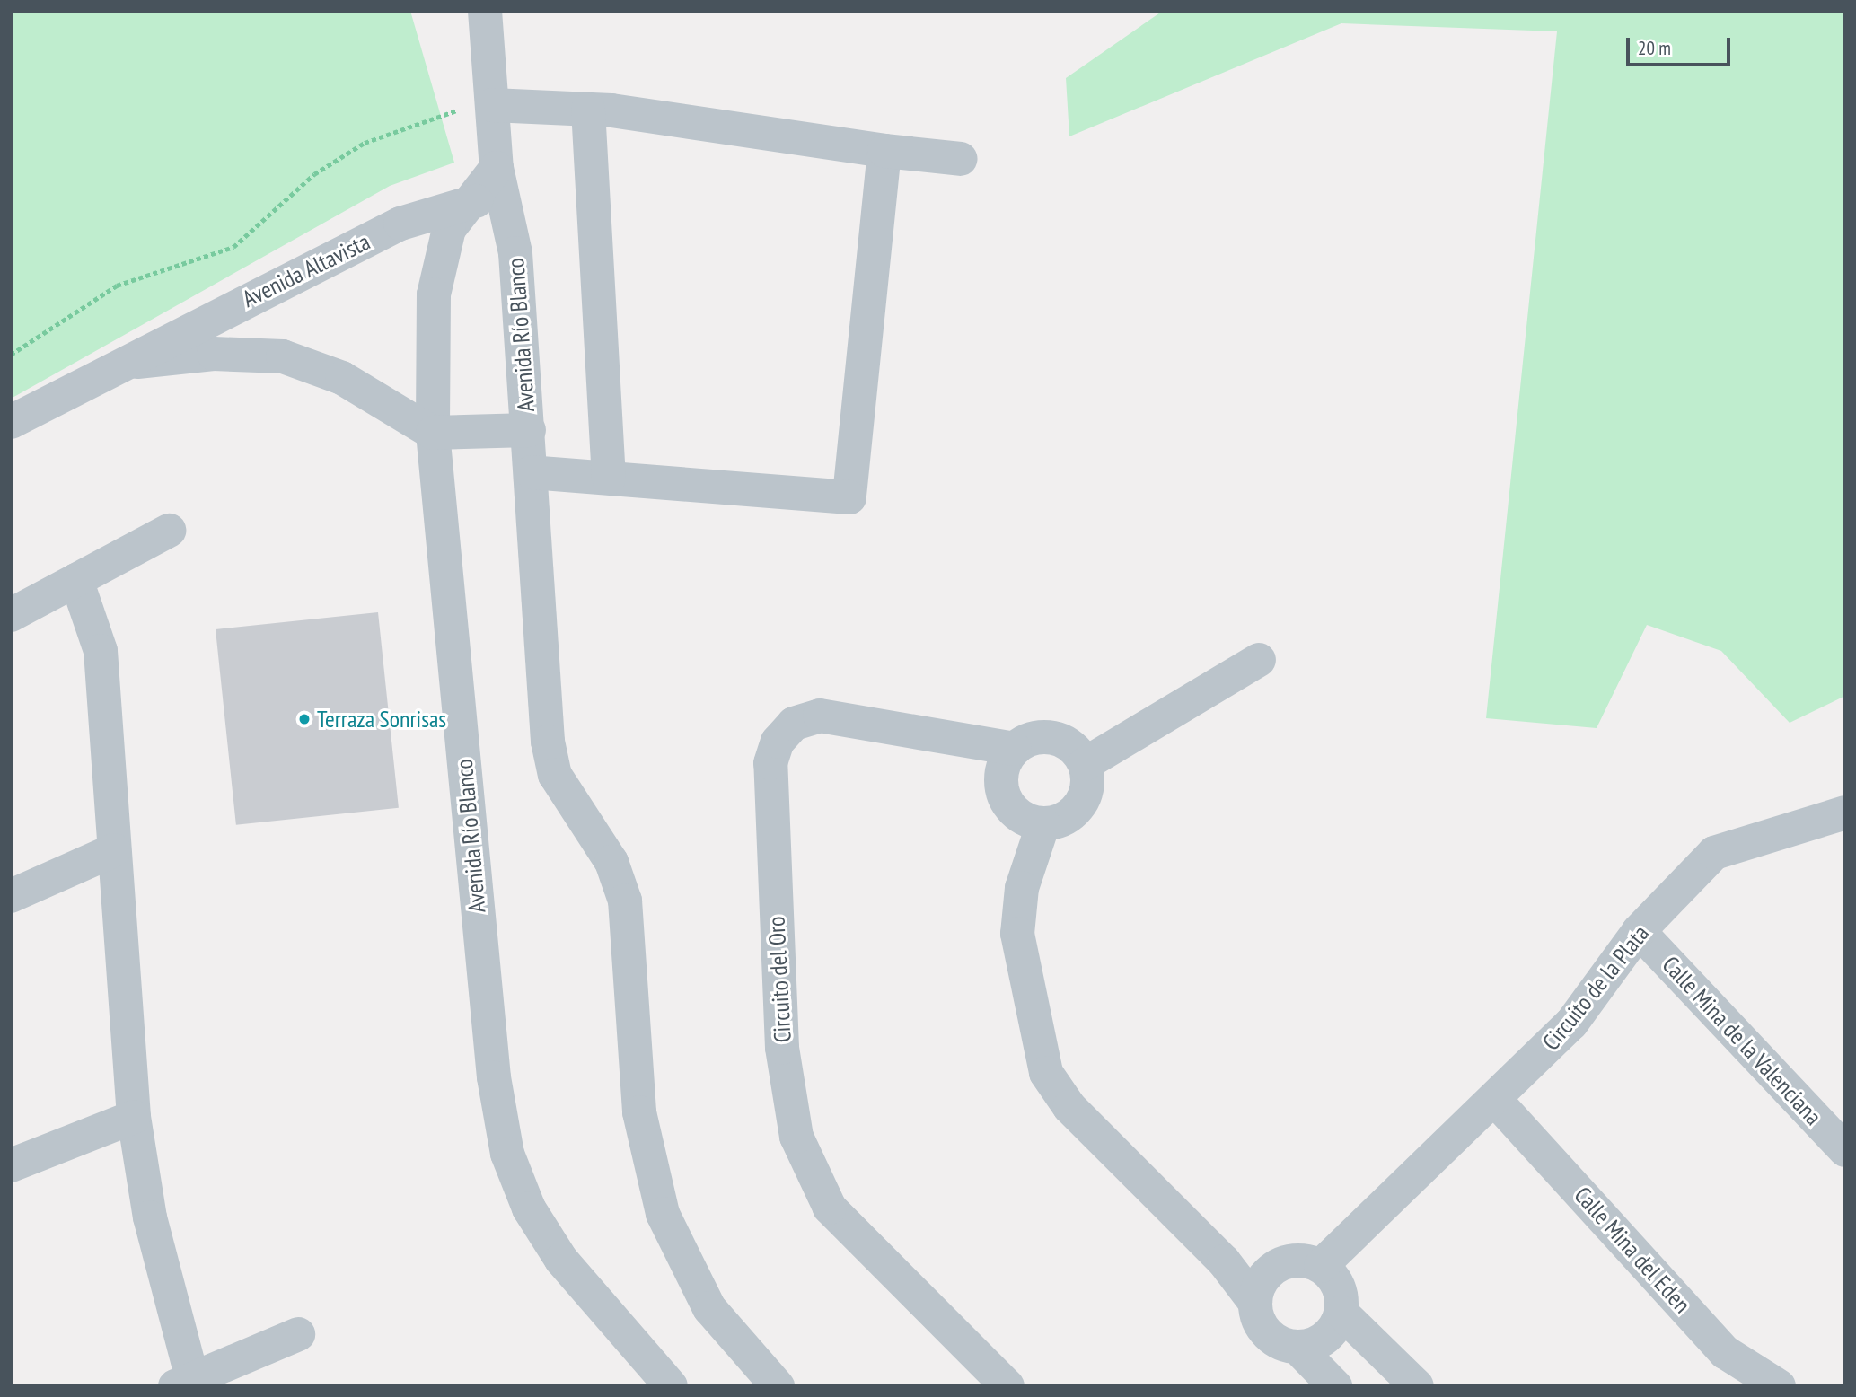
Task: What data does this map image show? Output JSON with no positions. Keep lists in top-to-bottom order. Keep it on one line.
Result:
{"streets":{"street":["Avenida Altavista","Avenida Río Blanco","Circuito del Oro","Circuito de la Plata","Calle Mina de la Valenciana","Calle Mina del Eden"]},"crossings":[["Avenida Altavista","Avenida Río Blanco"],["Circuito de la Plata","Calle Mina de la Valenciana"],["Circuito de la Plata","Calle Mina del Eden"]],"places":["Terraza Sonrisas"],"scale_bar":"20 m"}
